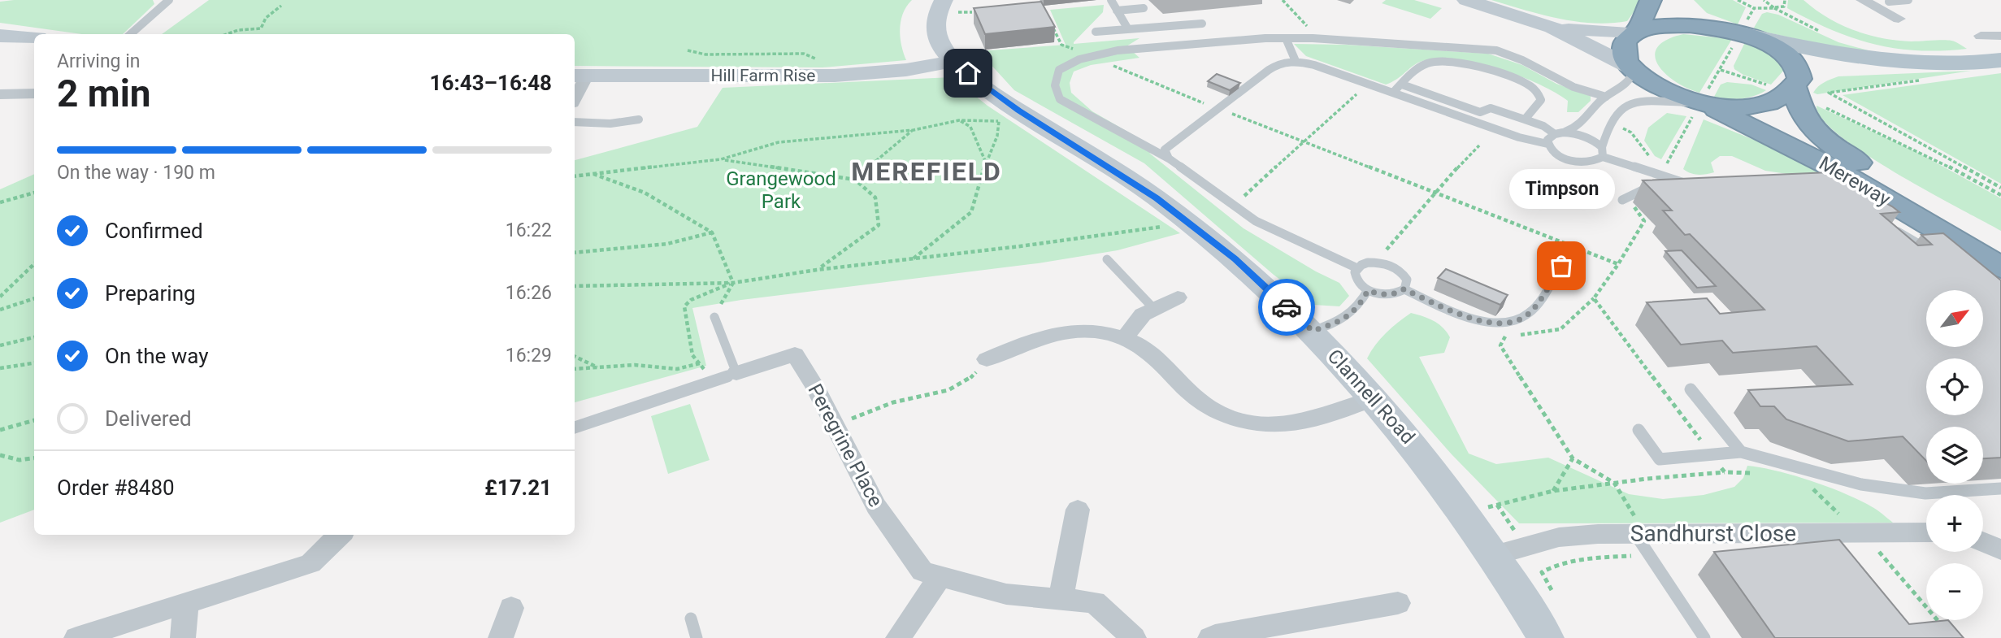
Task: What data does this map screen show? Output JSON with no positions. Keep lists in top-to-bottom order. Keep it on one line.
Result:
{"streets":{"highway":["Mereway"],"street":["Hill Farm Rise","Clannell Road","Peregrine Place","Sandhurst Close"]},"crossings":[["Hill Farm Rise","Clannell Road"],["Clannell Road","Sandhurst Close"]],"districts":["MEREFIELD"],"parks":["Grangewood Park"],"places":["Timpson"],"north":"top right","page":{"heading":["2 min","Arriving in","16:43–16:48"],"panel":["Order #8480","£17.21"],"bar":"On the way · 190 m","bubble":"Timpson","list":[["Confirmed","16:22"],["Preparing","16:26"],["On the way","16:29"],"Delivered"],"map_buttons":["+","−"]}}
